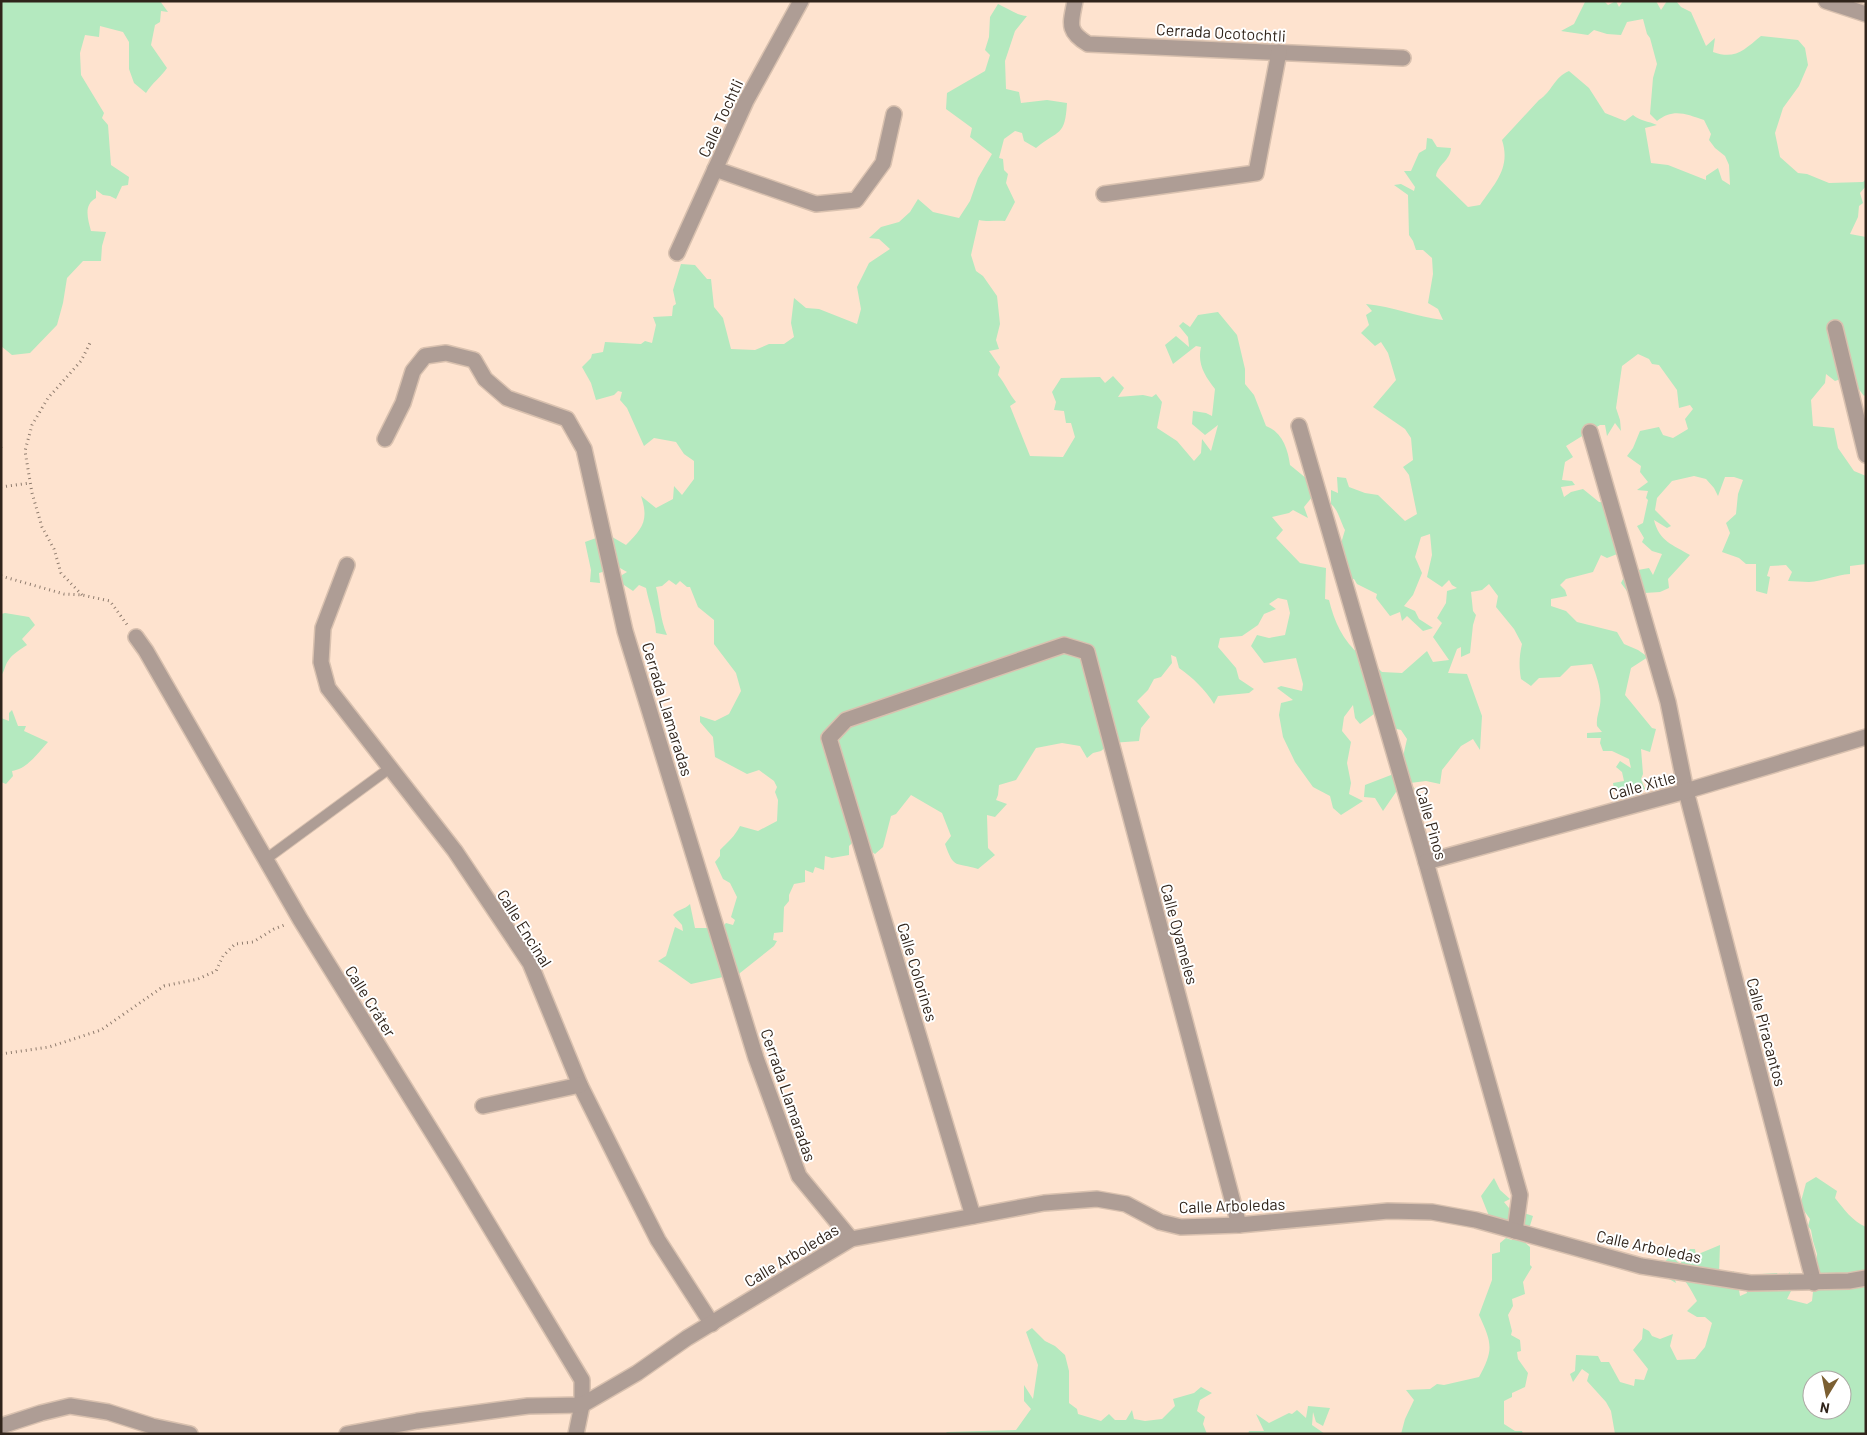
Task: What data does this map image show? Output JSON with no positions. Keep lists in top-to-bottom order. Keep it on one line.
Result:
{"streets":{"street":["Cerrada Ocotochtli","Calle Tochtli","Cerrada Llamaradas","Calle Xitle","Calle Pinos","Calle Encinal","Calle Oyameles","Calle Colorines","Calle Cráter","Calle Piracantos","Calle Arboledas"]},"crossings":[["Cerrada Llamaradas","Calle Arboledas"],["Calle Xitle","Calle Pinos"],["Calle Xitle","Calle Piracantos"],["Calle Pinos","Calle Arboledas"],["Calle Encinal","Calle Arboledas"],["Calle Oyameles","Calle Colorines"],["Calle Oyameles","Calle Arboledas"],["Calle Colorines","Calle Arboledas"],["Calle Cráter","Calle Arboledas"],["Calle Piracantos","Calle Arboledas"]],"north":"bottom"}
